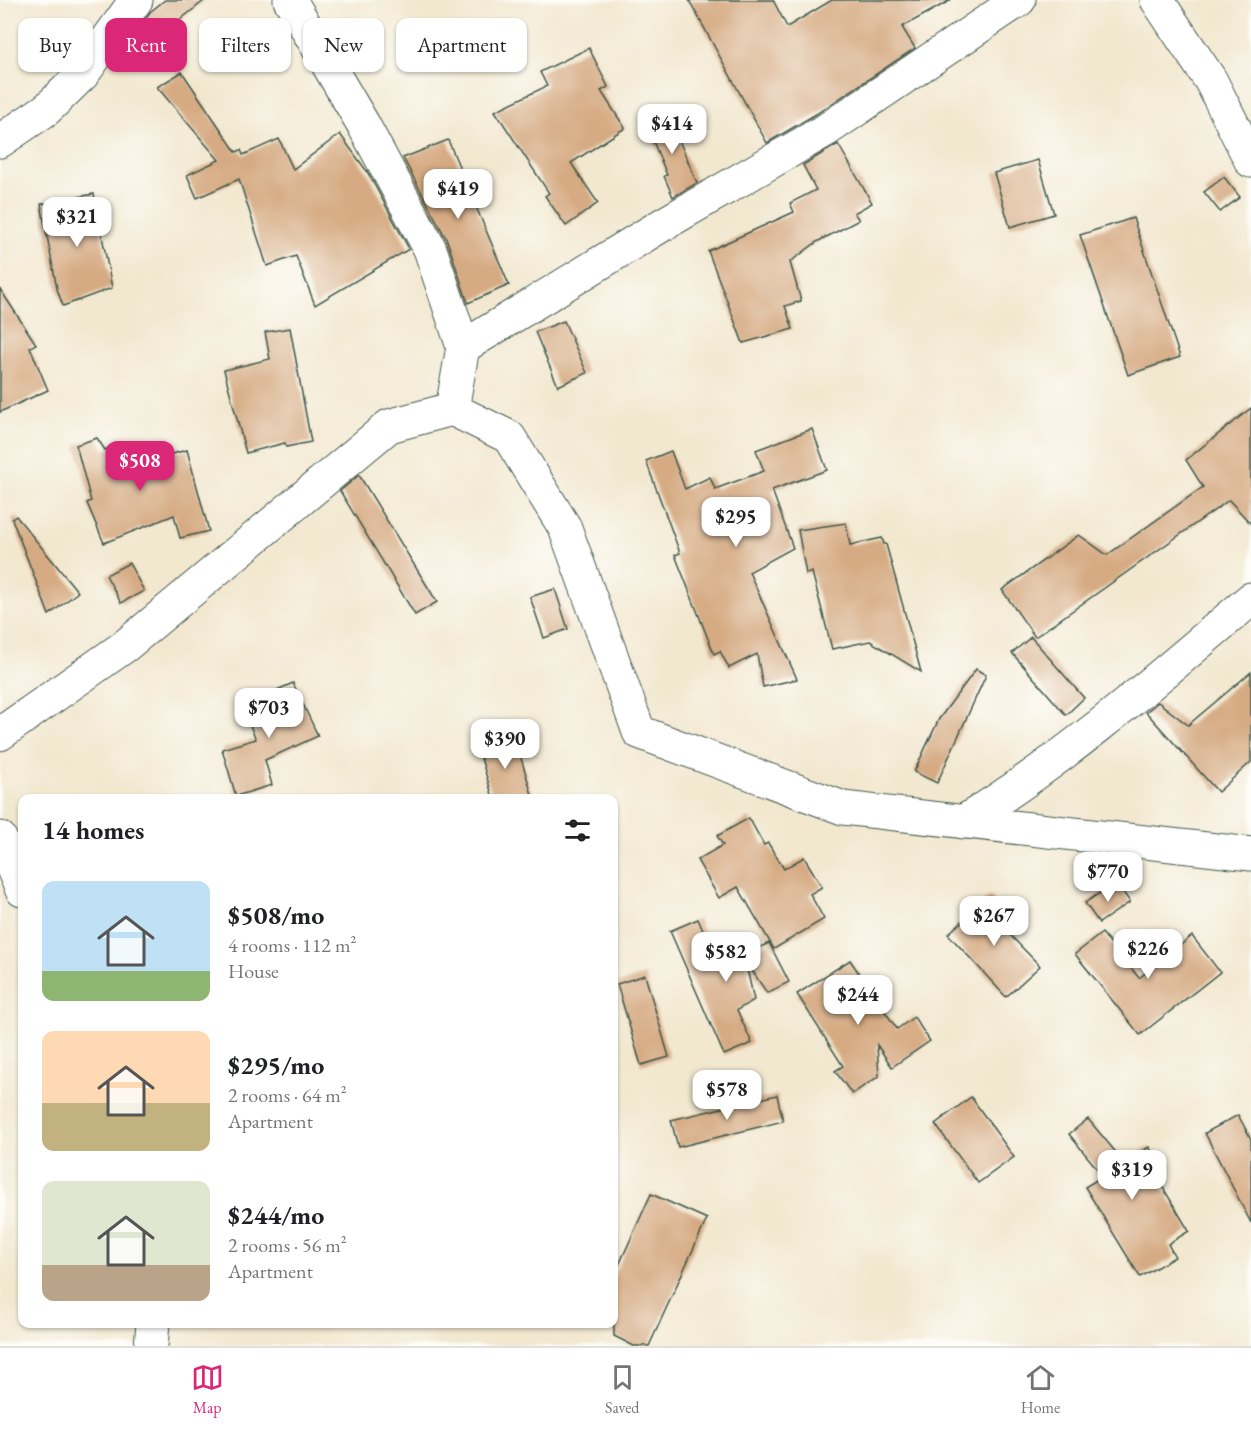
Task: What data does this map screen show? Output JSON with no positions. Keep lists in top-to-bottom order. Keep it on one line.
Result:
{"page":{"chip":["Buy","Rent","Filters","New","Apartment"],"price":["$414","$419","$321","$508","$295","$703","$390","$770","$267","$226","$582","$244","$578","$319"],"heading":"14 homes","list":[{"name":"$508/mo","note":"4 rooms · 112 m² · House"},{"name":"$295/mo","note":"2 rooms · 64 m² · Apartment"},{"name":"$244/mo","note":"2 rooms · 56 m² · Apartment"}],"tabs":["Map","Saved","Home"]}}
